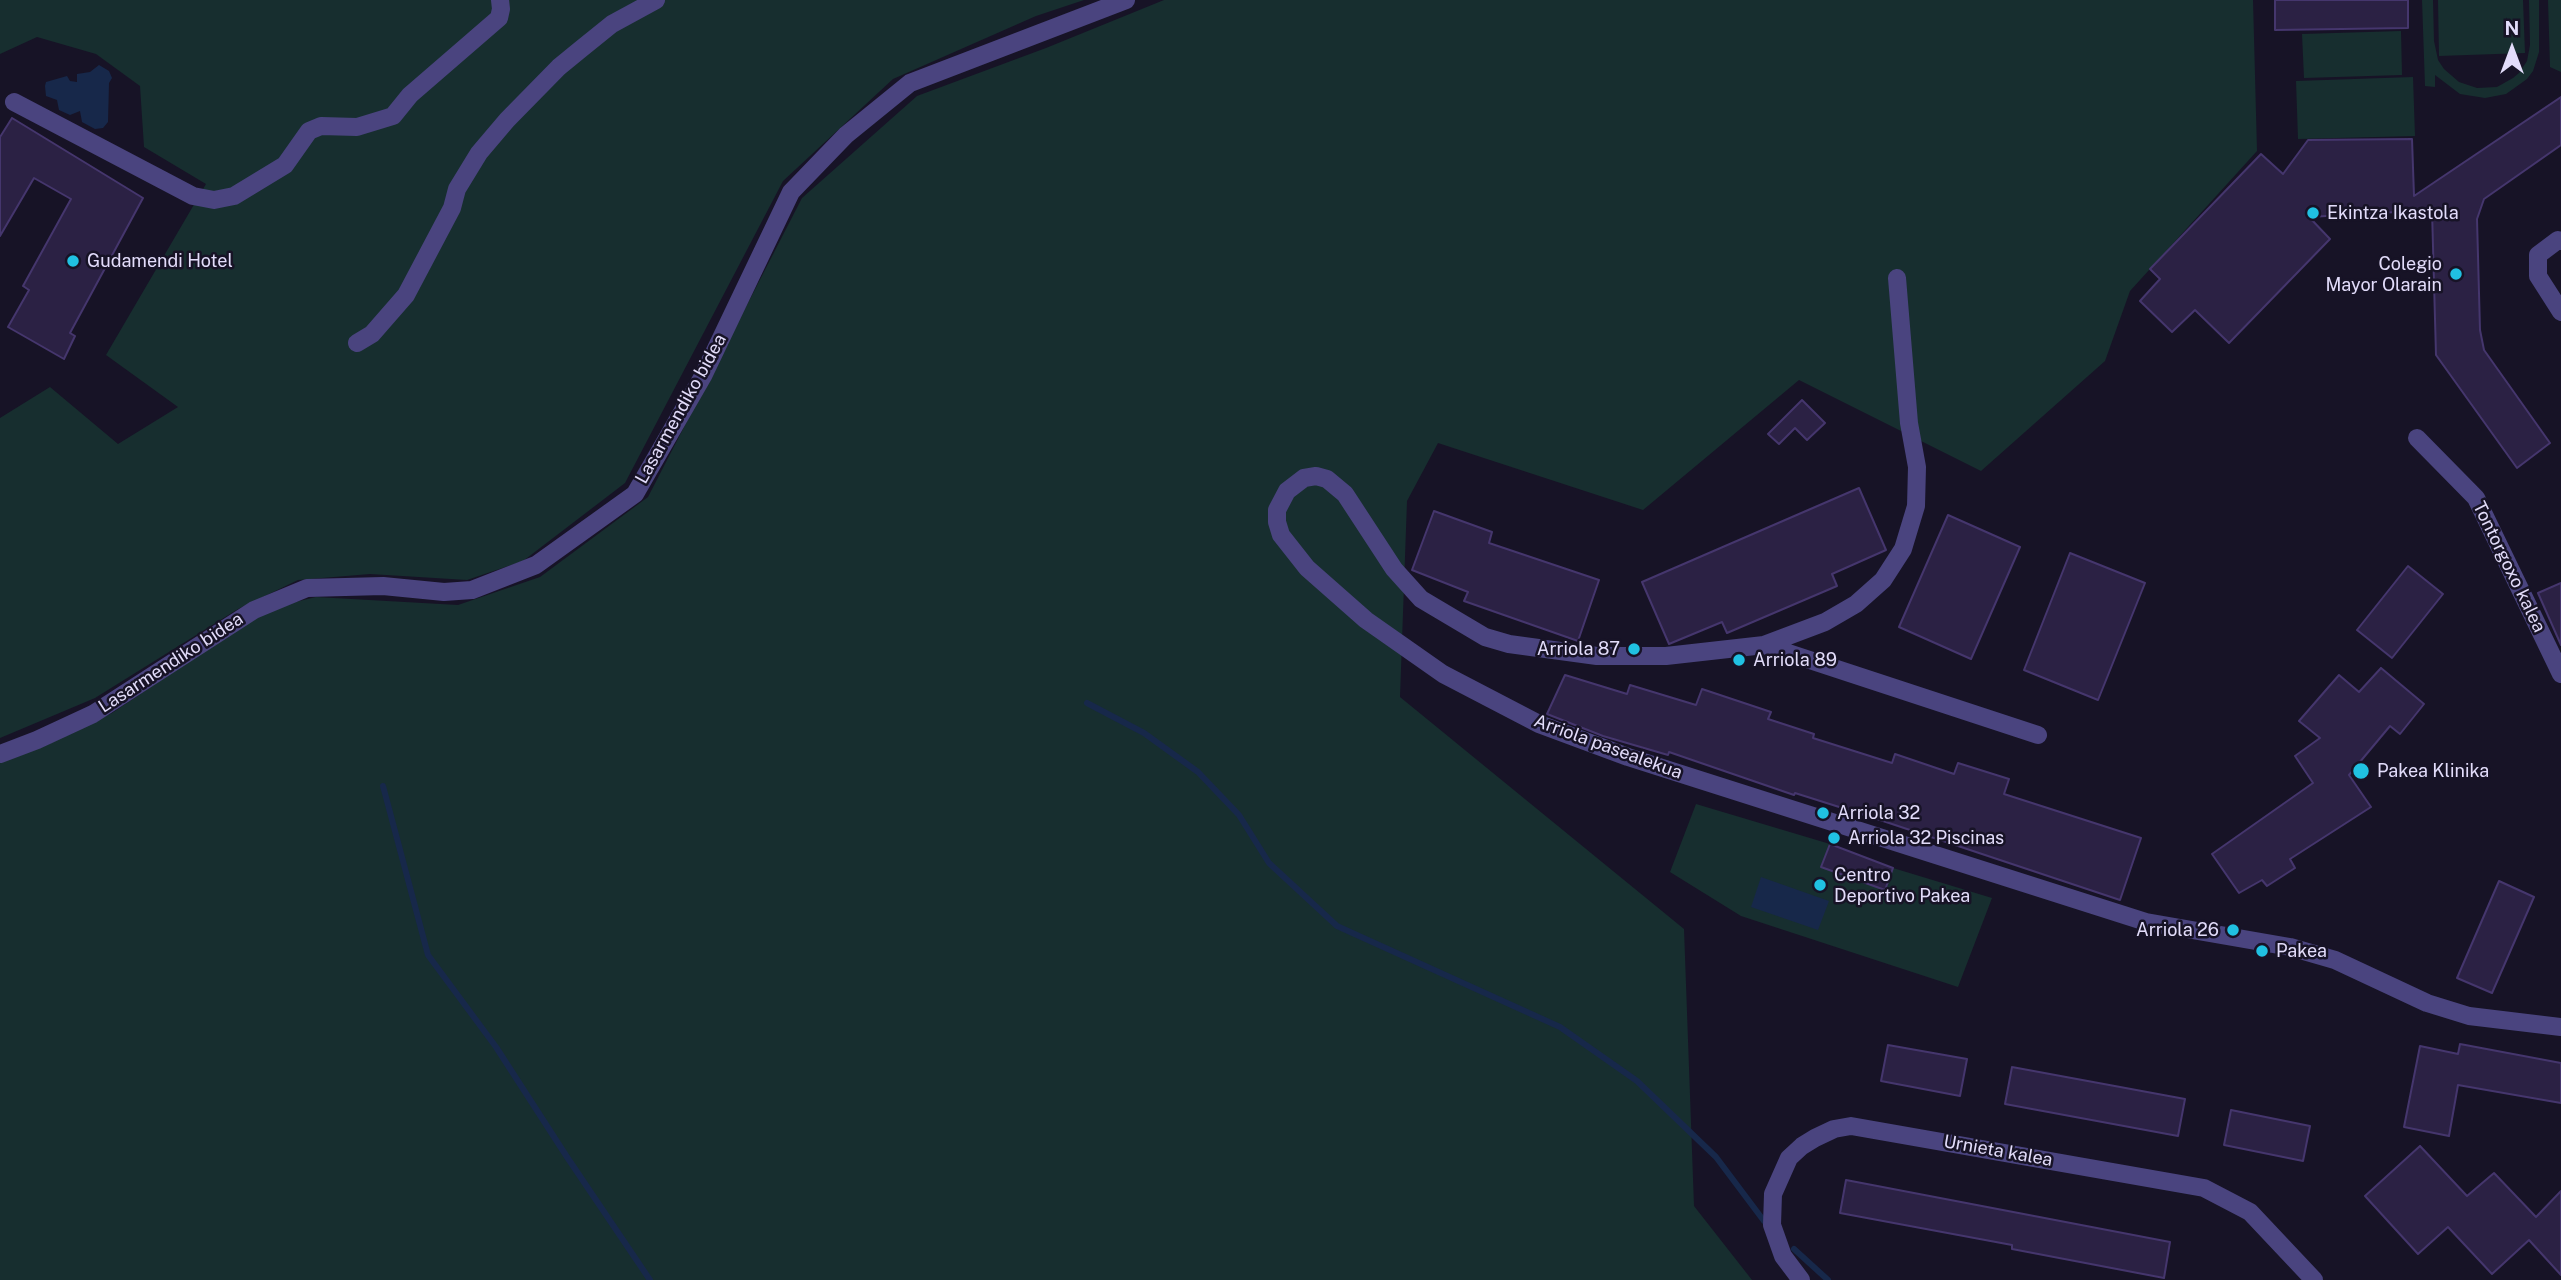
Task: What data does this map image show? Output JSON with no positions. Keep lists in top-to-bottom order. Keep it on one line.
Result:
{"streets":{"street":["Lasarmendiko bidea","Tontorgoxo kalea","Arriola pasealekua","Urnieta kalea"]},"places":["Ekintza Ikastola","Gudamendi Hotel","Colegio Mayor Olarain","Arriola 87","Arriola 89","Pakea Klinika","Arriola 32","Arriola 32 Piscinas","Centro Deportivo Pakea","Arriola 26","Pakea"],"north":"top"}
